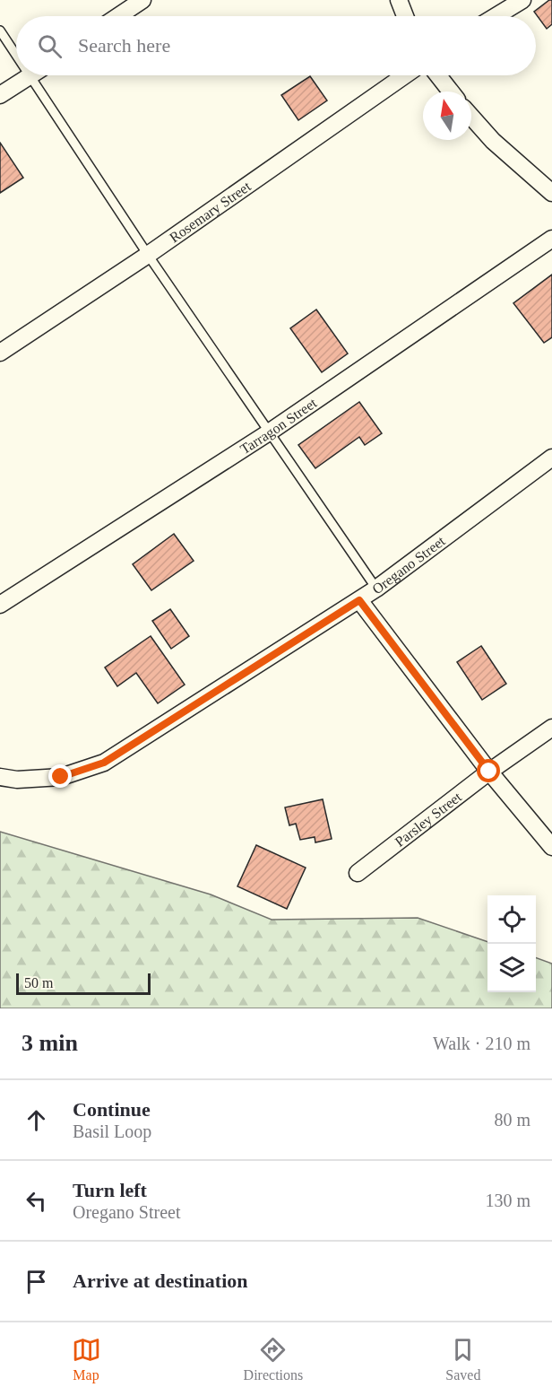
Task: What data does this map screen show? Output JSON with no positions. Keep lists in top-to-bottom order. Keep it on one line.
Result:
{"streets":{"street":["Rosemary Street","Tarragon Street","Oregano Street","Parsley Street"]},"scale_bar":"50 m","north":"top","page":{"search":"Search here","scale":"50 m","heading":["3 min","Walk · 210 m"],"list":[["Continue","Basil Loop","80 m"],["Turn left","Oregano Street","130 m"],"Arrive at destination"],"nav":["Map","Directions","Saved"]}}
